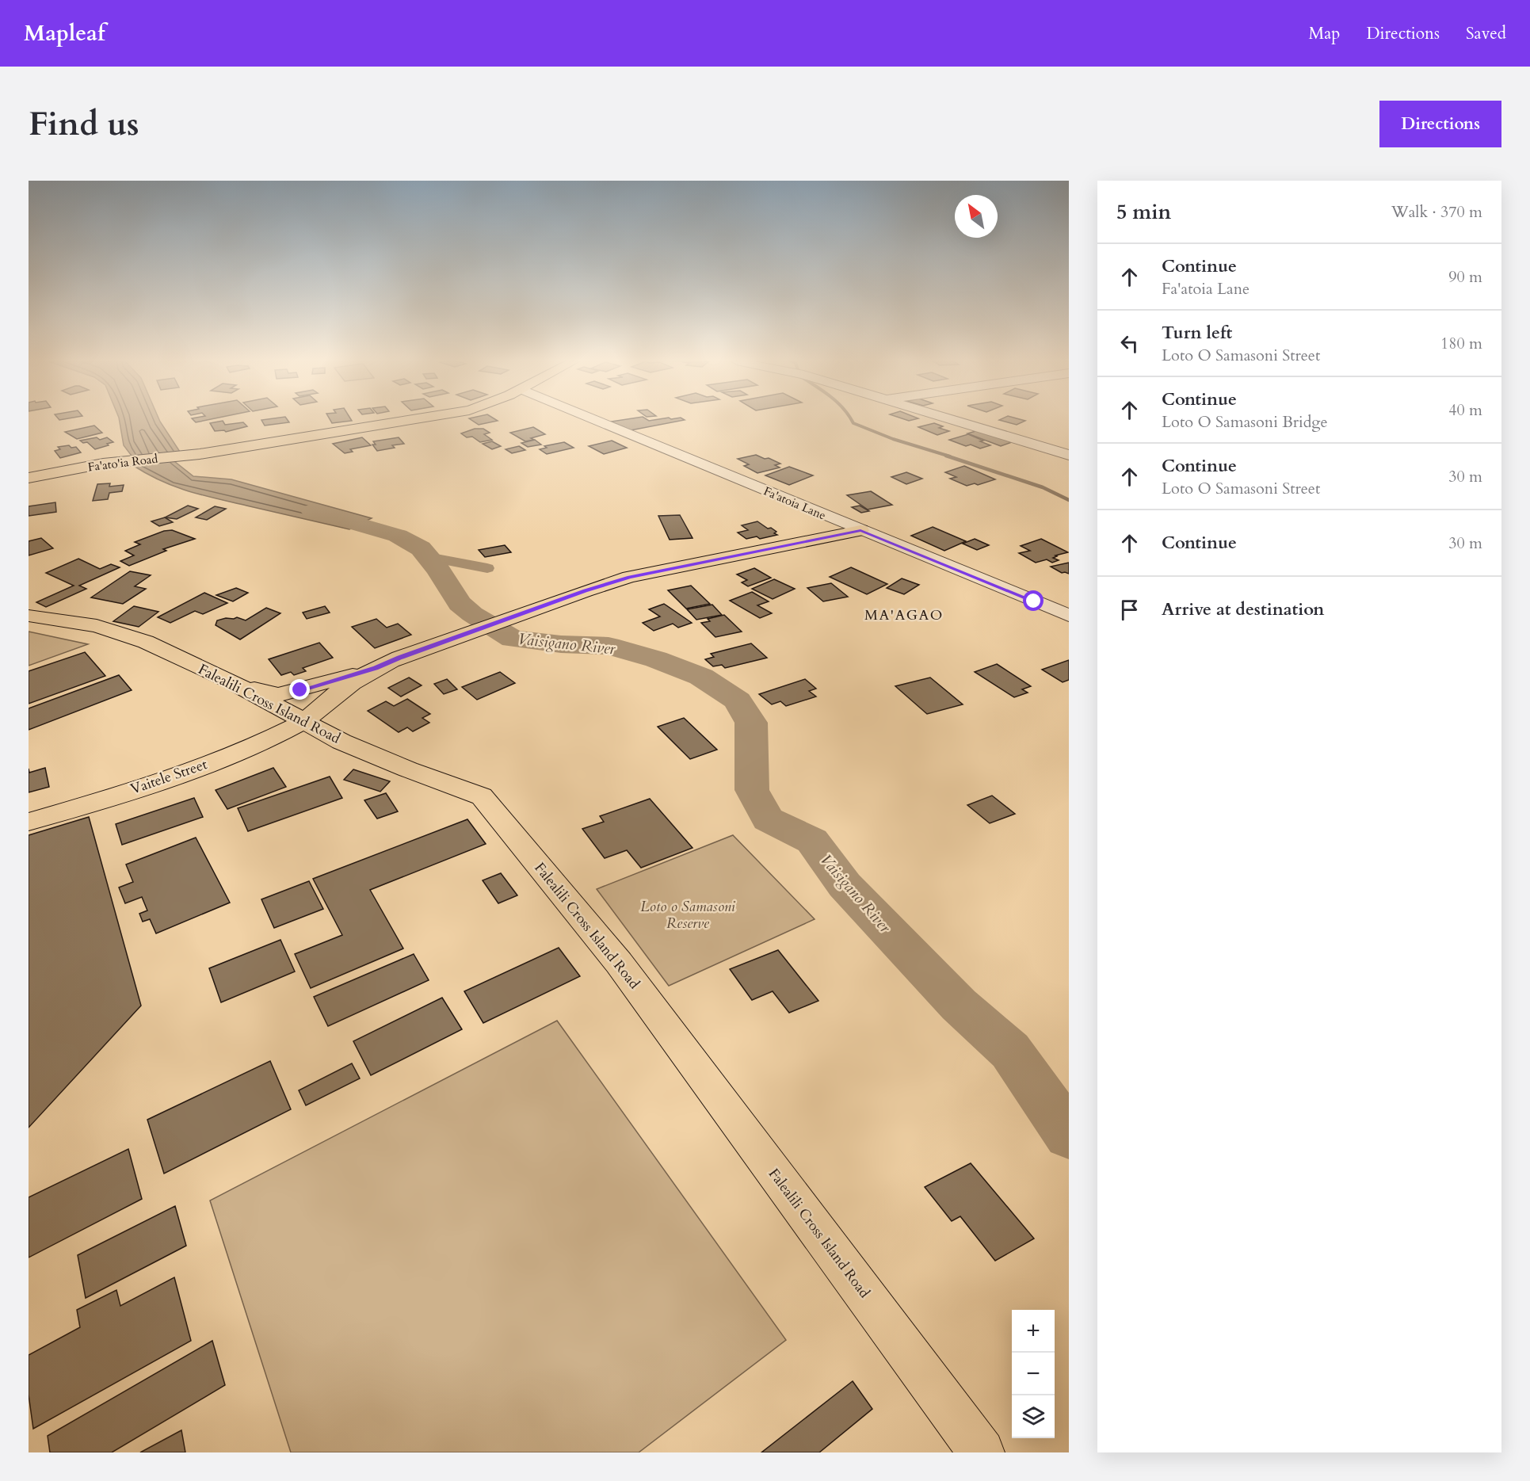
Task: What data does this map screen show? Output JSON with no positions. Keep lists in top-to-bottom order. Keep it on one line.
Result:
{"streets":{"main road":["Fa'ato'ia Road","Falealili Cross Island Road","Vaitele Street"],"street":["Fa'atoia Lane"]},"crossings":[["Falealili Cross Island Road","Vaitele Street"]],"districts":["MA'AGAO"],"water":["Vaisigano River"],"parks":["Loto o Samasoni Reserve"],"north":"top left","page":{"header":"Mapleaf","nav":["Map","Directions","Saved"],"buttons":"Directions","title":"Find us","heading":["5 min","Walk · 370 m"],"list":[["Continue","Fa'atoia Lane","90 m"],["Turn left","Loto O Samasoni Street","180 m"],["Continue","Loto O Samasoni Bridge","40 m"],["Continue","Loto O Samasoni Street","30 m"],["Continue","30 m"],"Arrive at destination"],"map_buttons":["+","−"]}}
